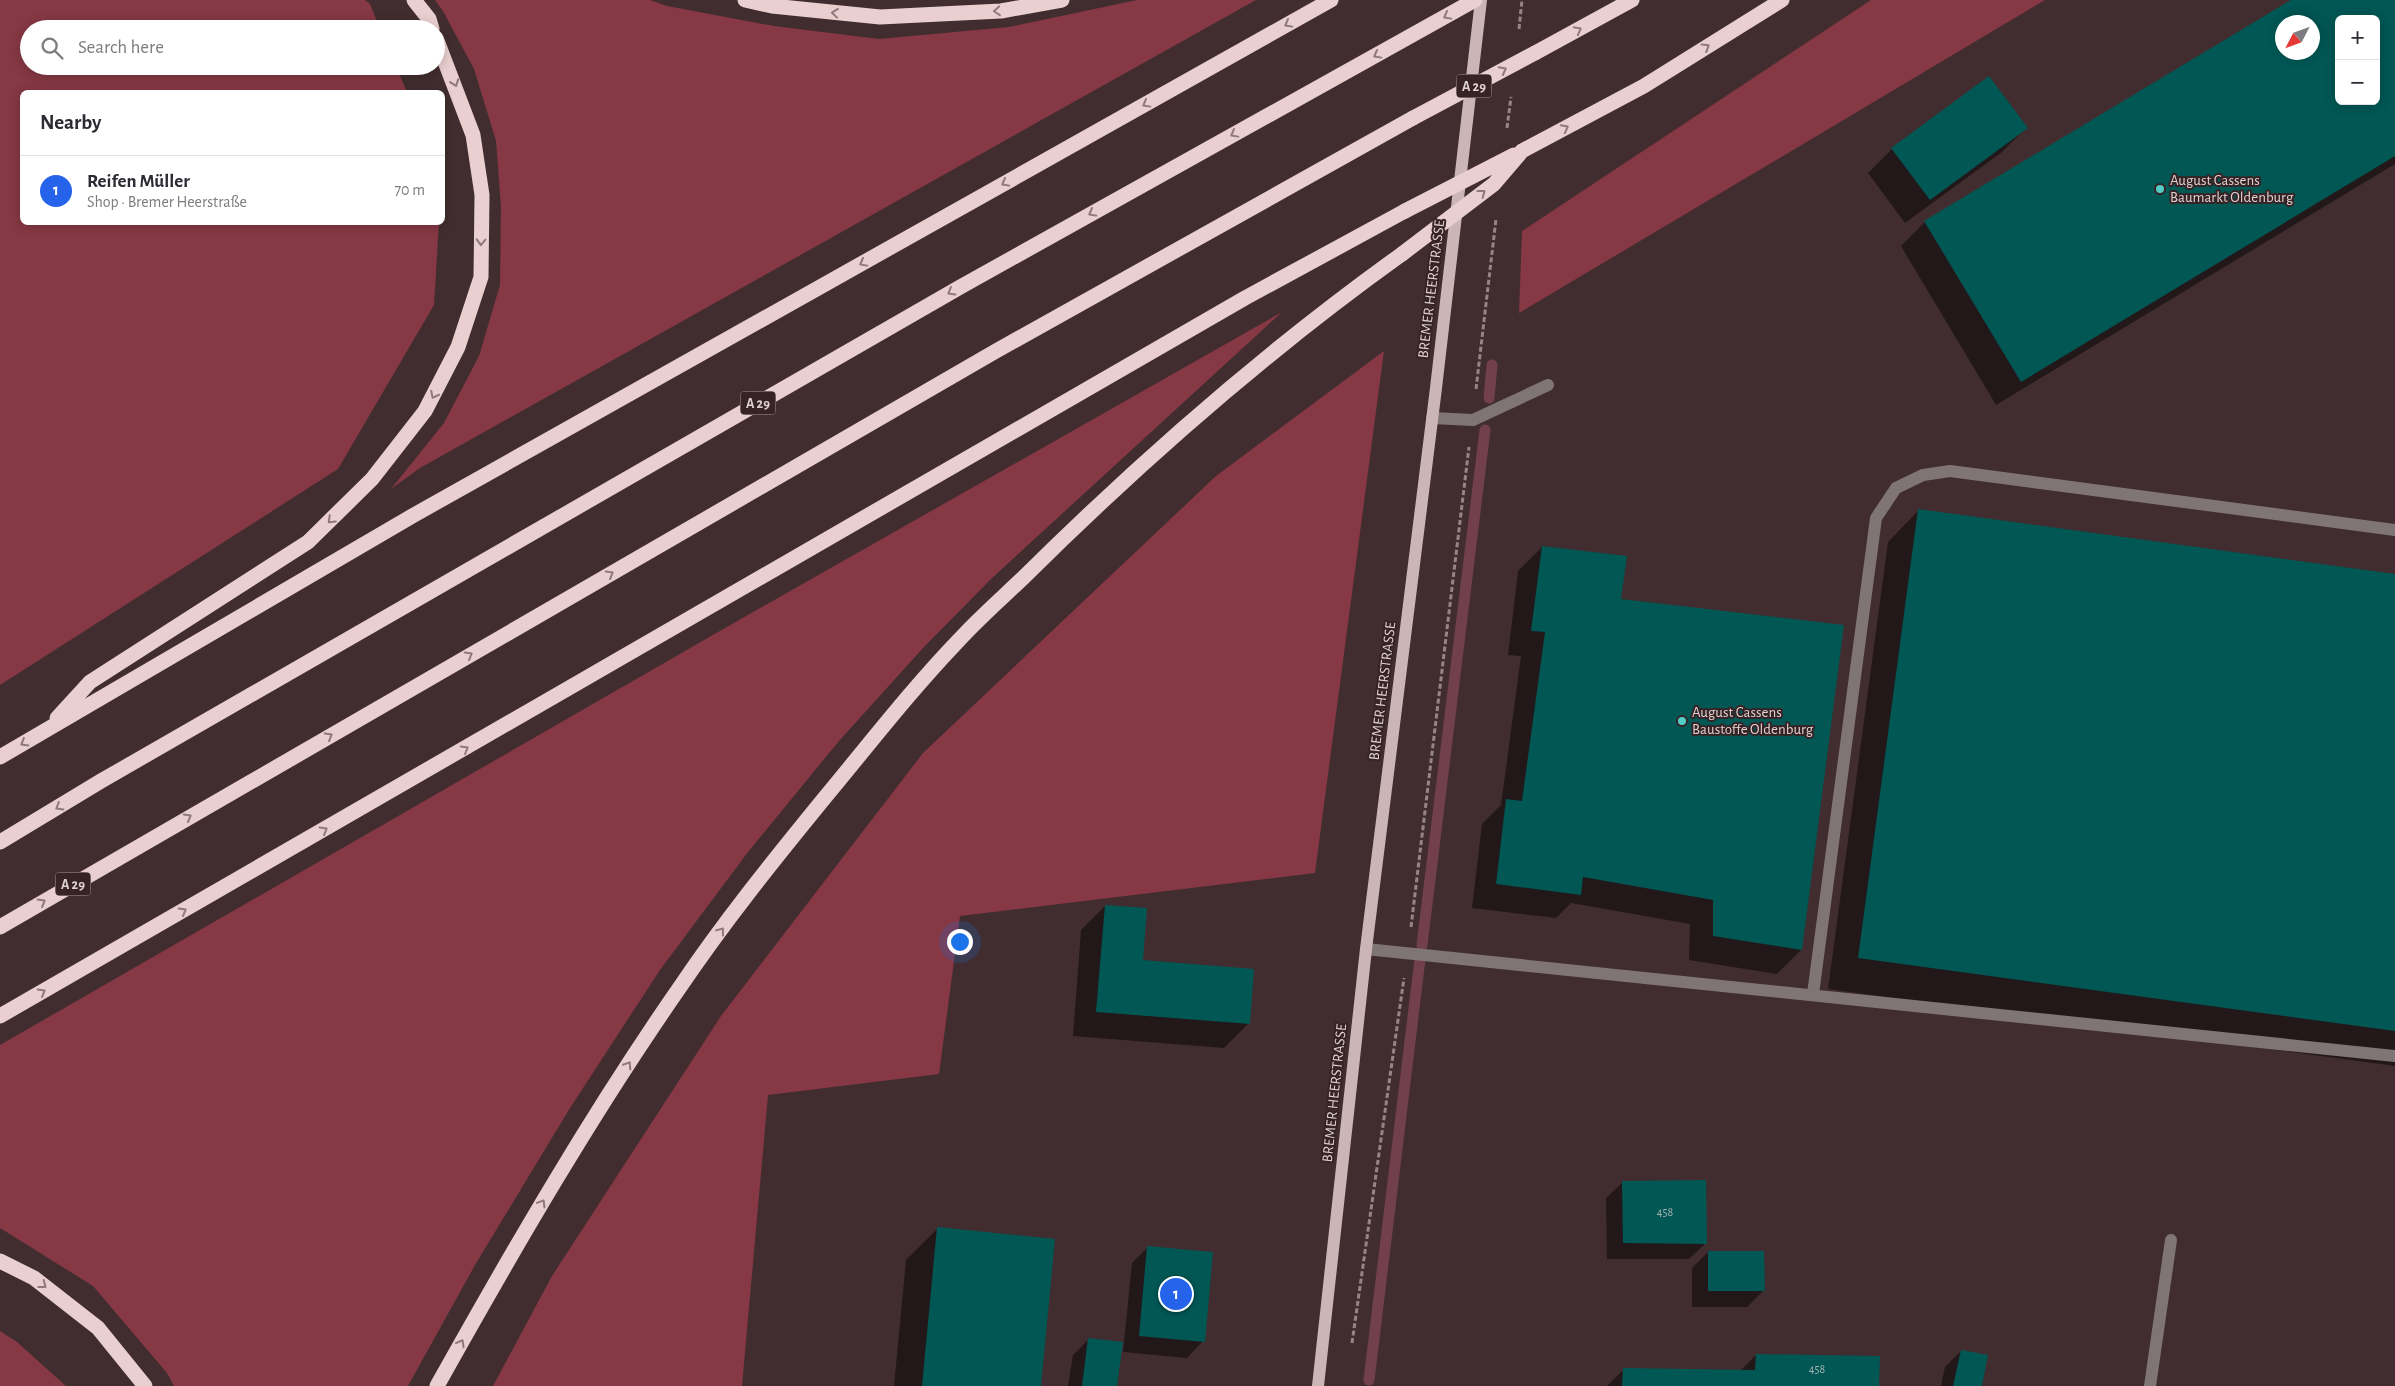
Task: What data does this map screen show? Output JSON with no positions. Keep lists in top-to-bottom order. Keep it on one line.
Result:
{"streets":{"highway":["A 29"],"main road":["BREMER HEERSTRASSE"]},"places":["August Cassens Baumarkt Oldenburg","August Cassens Baustoffe Oldenburg"],"house_numbers":["458","458"],"north":"bottom left","page":{"map_buttons":["+","−"],"search":"Search here","heading":"Nearby","list":[{"mark":"1","name":"Reifen Müller","note":"Shop · Bremer Heerstraße","value":"70 m"}],"pins":"1"}}
